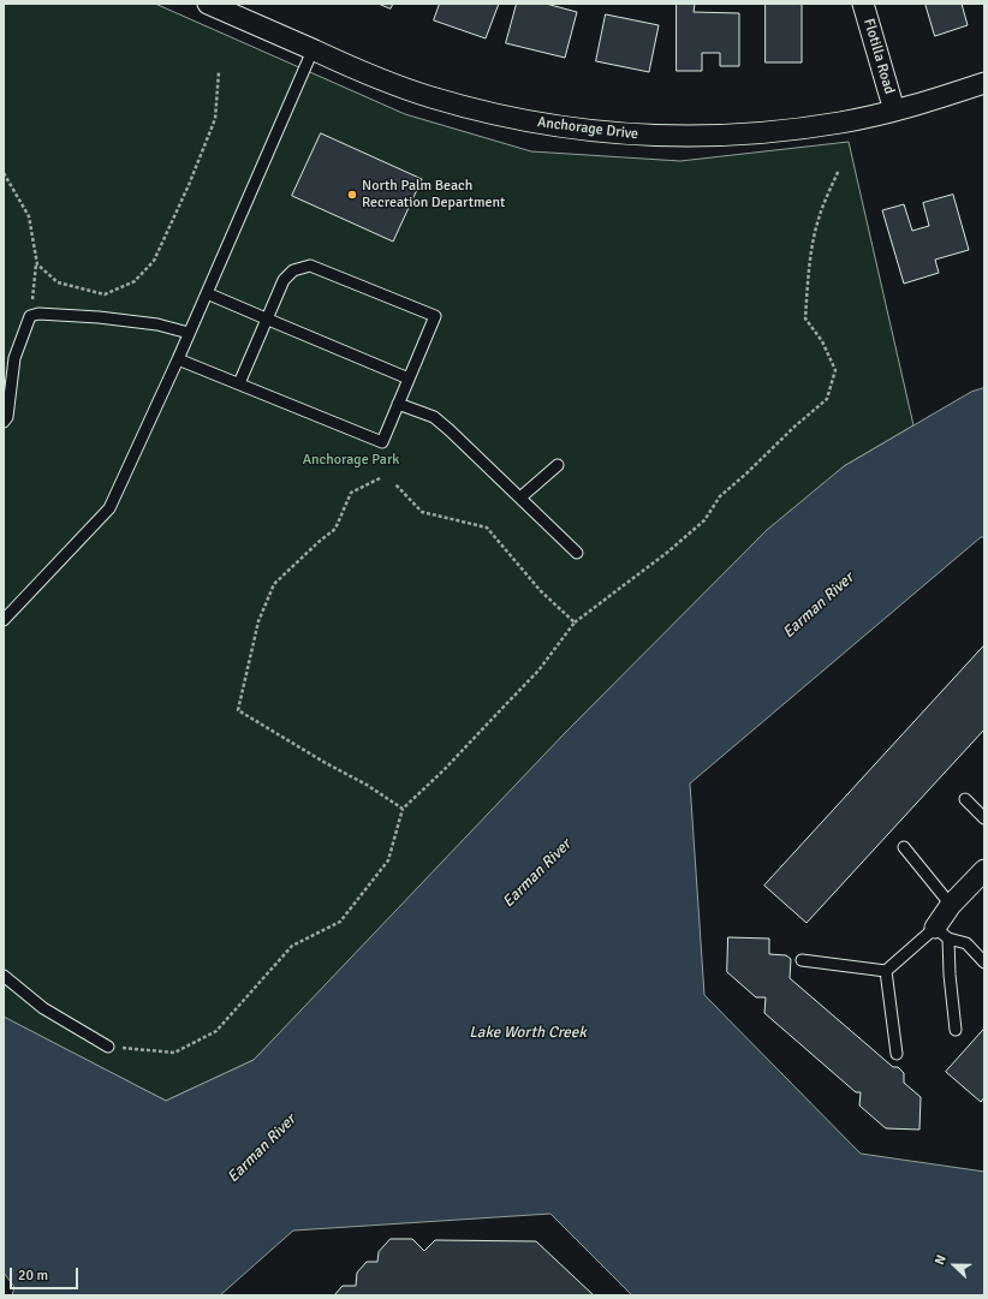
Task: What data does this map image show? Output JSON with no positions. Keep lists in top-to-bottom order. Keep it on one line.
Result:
{"streets":{"street":["Flotilla Road","Anchorage Drive"]},"crossings":[["Flotilla Road","Anchorage Drive"]],"water":["Earman River","Lake Worth Creek"],"parks":["Anchorage Park"],"places":["North Palm Beach Recreation Department"],"scale_bar":"20 m","north":"left"}
